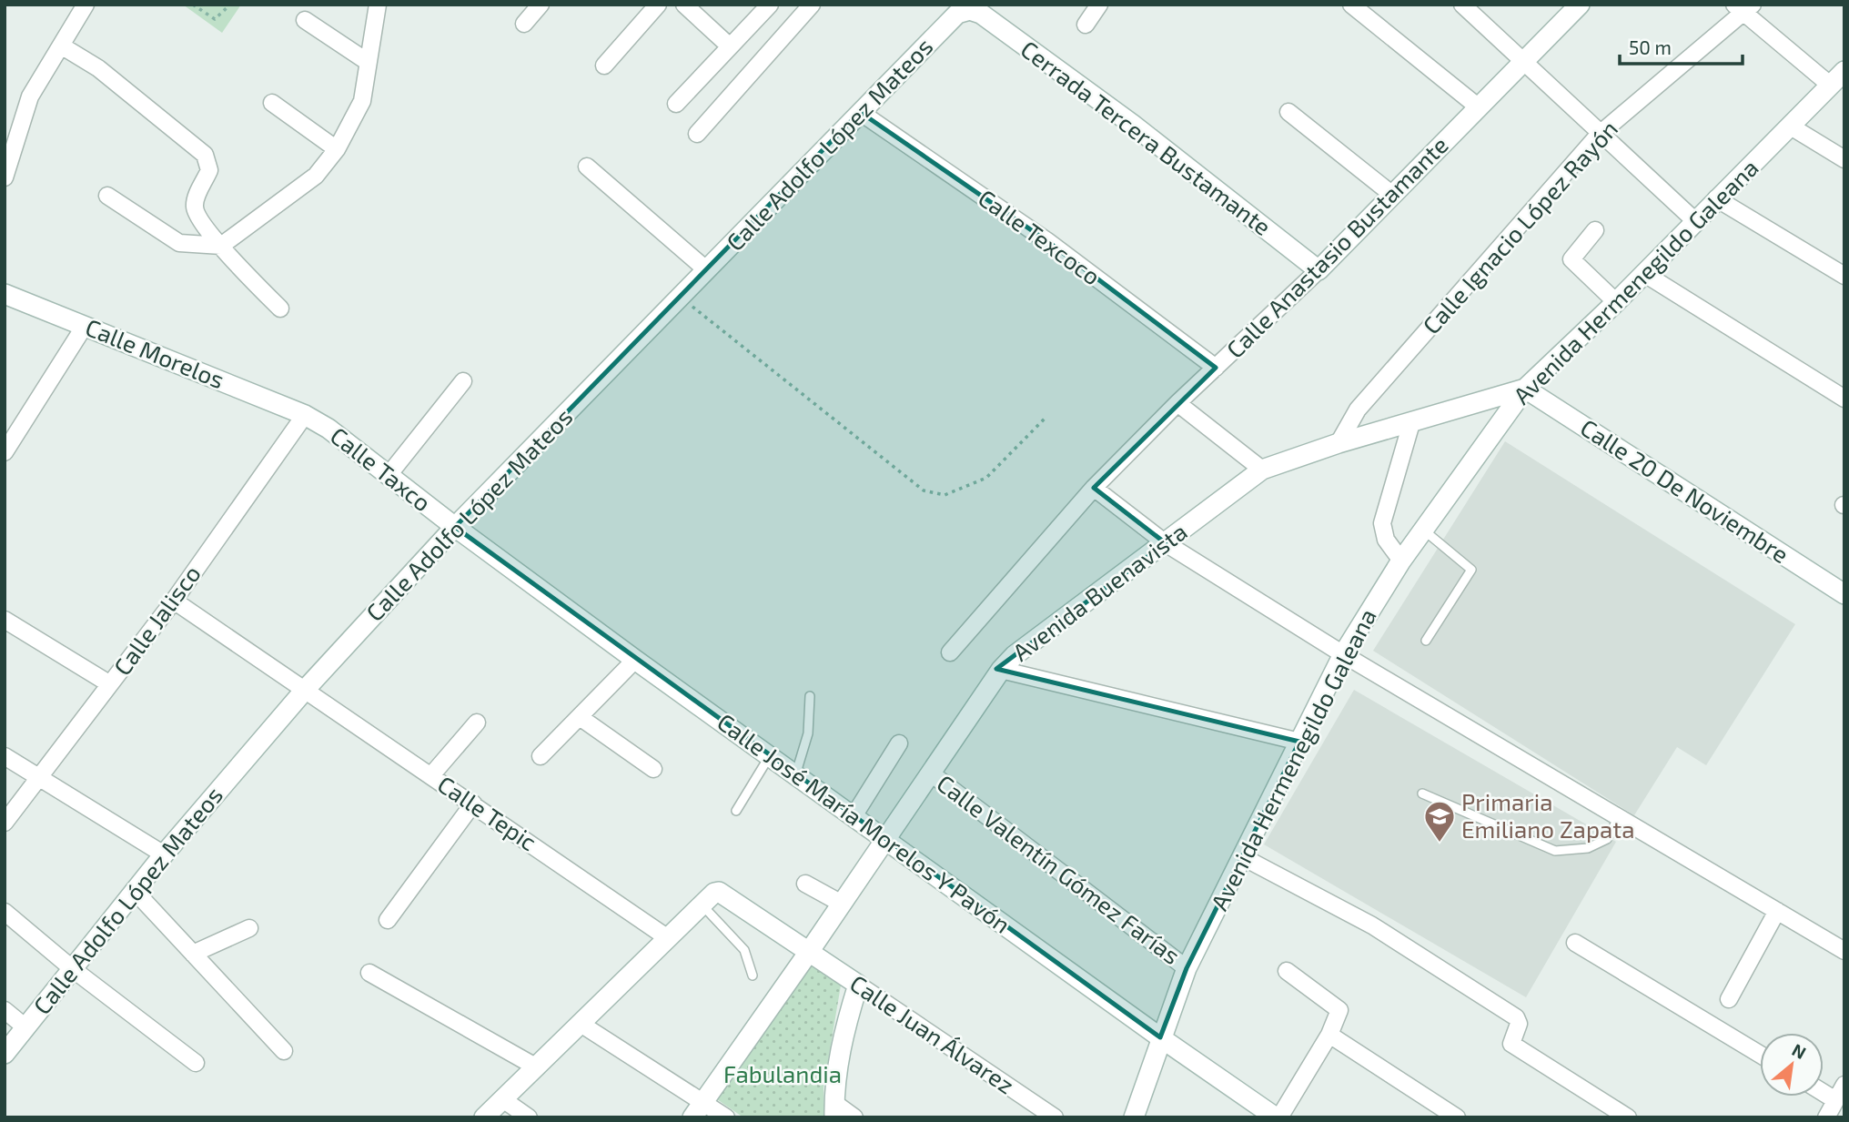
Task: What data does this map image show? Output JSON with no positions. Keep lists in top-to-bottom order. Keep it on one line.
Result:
{"streets":{"main road":["Cerrada Tercera Bustamante","Calle Adolfo López Mateos","Calle Anastasio Bustamante","Avenida Hermenegildo Galeana","Calle Morelos","Calle Taxco","Calle 20 De Noviembre","Avenida Buenavista","Calle José María Morelos Y Pavón","Calle Juan Álvarez"],"street":["Calle Ignacio López Rayón","Calle Texcoco","Calle Jalisco","Calle Tepic","Calle Valentín Gómez Farías"]},"crossings":[["Cerrada Tercera Bustamante","Calle Adolfo López Mateos"],["Cerrada Tercera Bustamante","Calle Anastasio Bustamante"],["Calle Adolfo López Mateos","Calle Texcoco"],["Calle Adolfo López Mateos","Calle Taxco"],["Calle Adolfo López Mateos","Calle Tepic"],["Calle Adolfo López Mateos","Calle José María Morelos Y Pavón"],["Calle Ignacio López Rayón","Avenida Buenavista"],["Calle Texcoco","Calle Anastasio Bustamante"],["Avenida Hermenegildo Galeana","Calle 20 De Noviembre"],["Avenida Hermenegildo Galeana","Avenida Buenavista"],["Avenida Hermenegildo Galeana","Calle José María Morelos Y Pavón"],["Avenida Hermenegildo Galeana","Calle Valentín Gómez Farías"],["Calle Morelos","Calle Taxco"],["Calle Morelos","Calle Jalisco"],["Calle Taxco","Calle Jalisco"],["Calle Taxco","Calle José María Morelos Y Pavón"],["Calle 20 De Noviembre","Avenida Buenavista"],["Avenida Buenavista","Calle José María Morelos Y Pavón"],["Avenida Buenavista","Calle Valentín Gómez Farías"],["Avenida Buenavista","Calle Juan Álvarez"],["Calle Jalisco","Calle Tepic"]],"parks":["Fabulandia"],"places":{"school or university":["Primaria Emiliano Zapata"]},"scale_bar":"50 m","north":"top right"}
